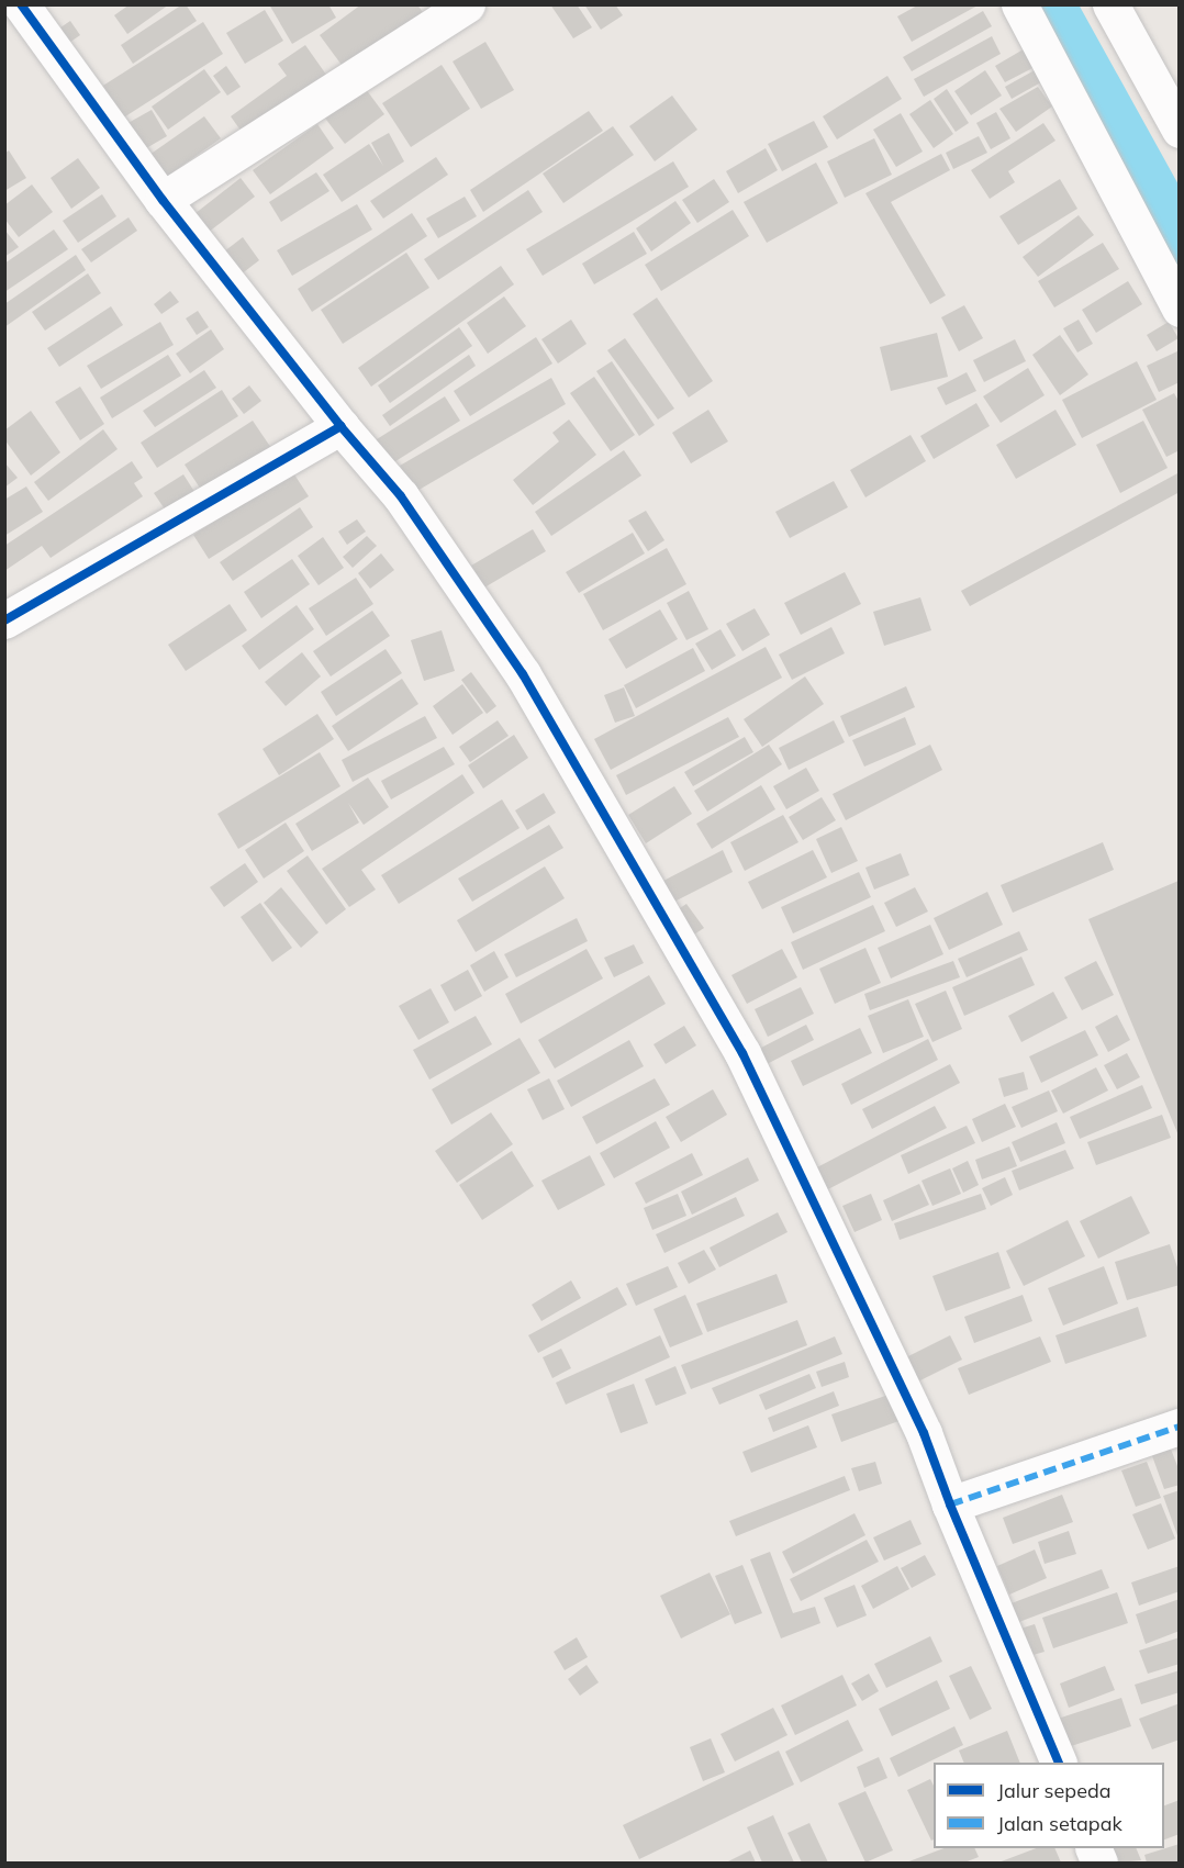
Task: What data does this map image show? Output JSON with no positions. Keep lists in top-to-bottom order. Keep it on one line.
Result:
{"legend":["Jalur sepeda","Jalan setapak"]}
